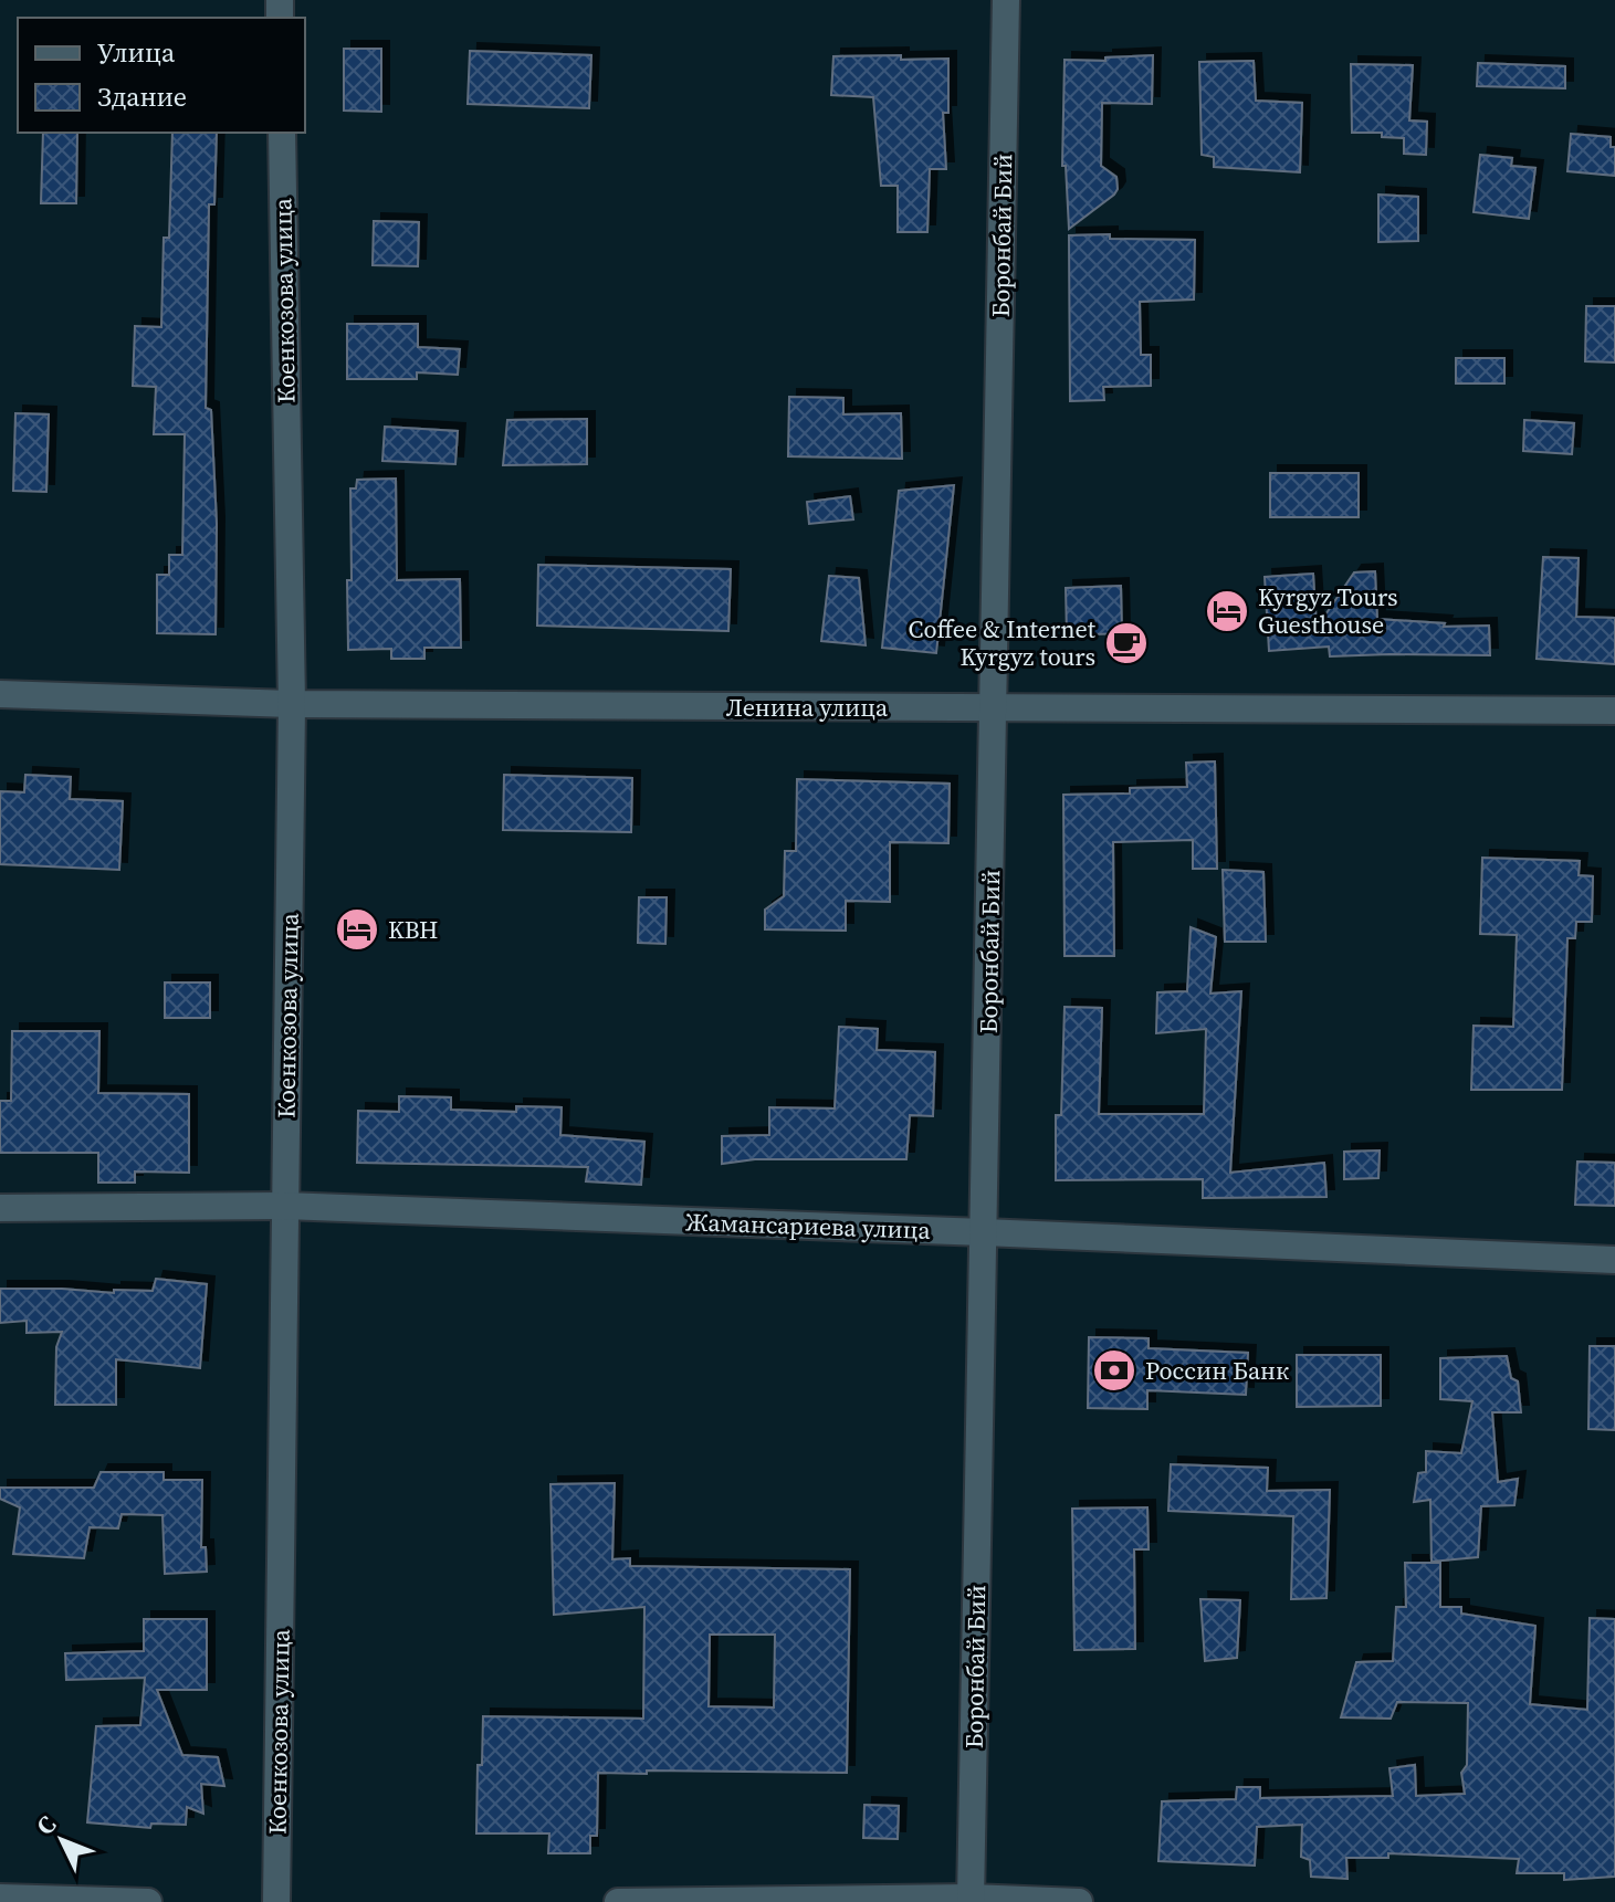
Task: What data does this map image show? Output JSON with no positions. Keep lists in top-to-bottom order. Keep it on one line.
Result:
{"streets":{"street":["Боронбай Бий","Коенкозова улица","Ленина улица","Жамансариева улица"]},"crossings":[["Боронбай Бий","Ленина улица"],["Боронбай Бий","Жамансариева улица"],["Коенкозова улица","Ленина улица"],["Коенкозова улица","Жамансариева улица"]],"places":{"hotel":["Kyrgyz Tours Guesthouse","KBH"],"cafe":["Coffee & Internet Kyrgyz tours"],"bank":["Россин Банк"]},"legend":["Улица","Здание"],"north":"top left"}
